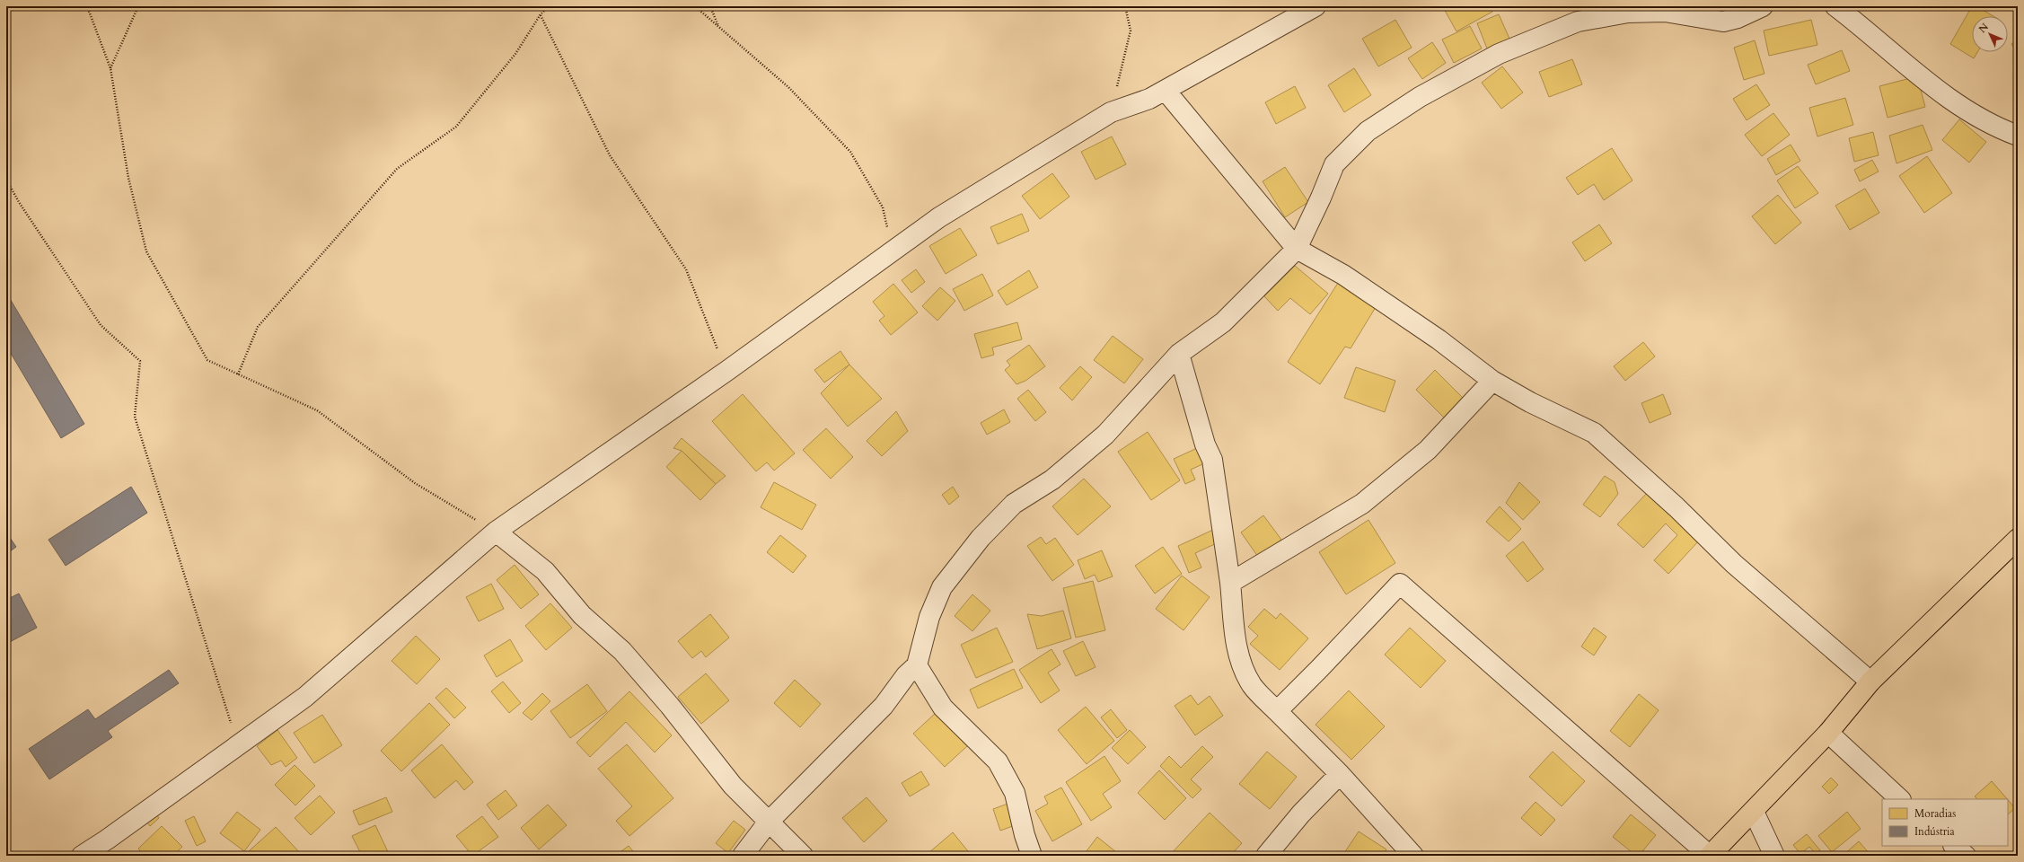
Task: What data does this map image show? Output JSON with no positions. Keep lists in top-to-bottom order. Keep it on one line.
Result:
{"legend":["Moradias","Indústria"],"north":"top left"}
